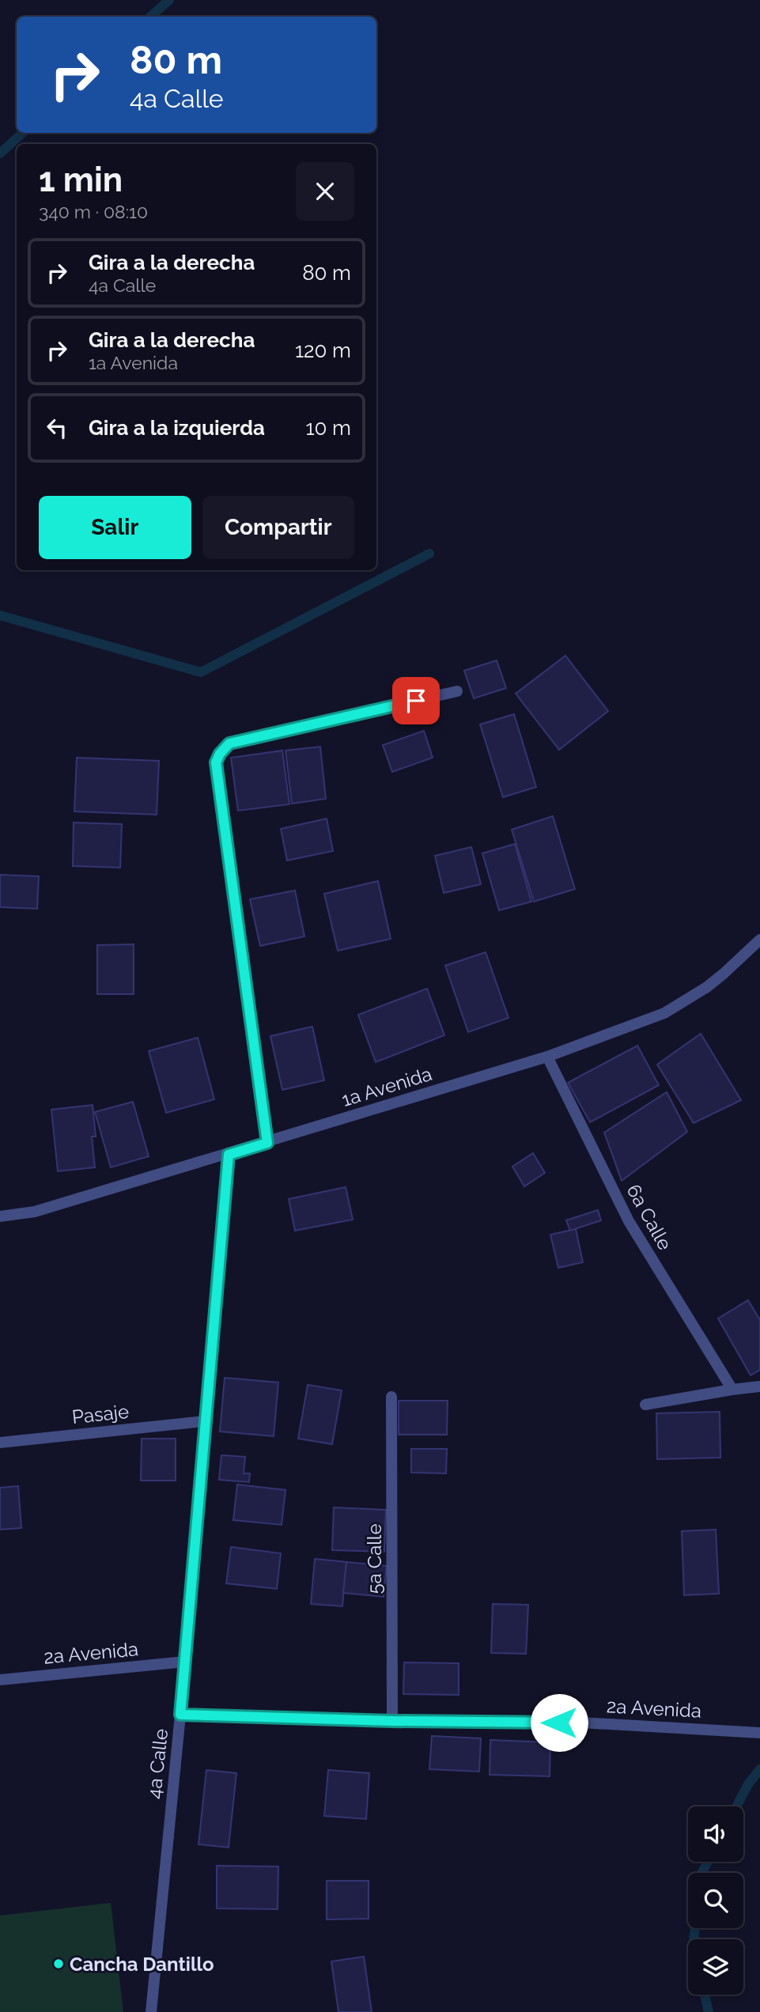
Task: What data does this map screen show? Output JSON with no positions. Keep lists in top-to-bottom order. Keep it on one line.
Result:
{"streets":{"street":["1a Avenida","6a Calle","Pasaje","5a Calle","2a Avenida","4a Calle"]},"crossings":[["1a Avenida","6a Calle"],["1a Avenida","4a Calle"],["Pasaje","4a Calle"],["5a Calle","2a Avenida"],["2a Avenida","4a Calle"]],"places":["Cancha Dantillo"],"page":{"turn":["80 m","4a Calle"],"heading":["1 min","340 m · 08:10"],"list":[{"name":"Gira a la derecha","note":"4a Calle","value":"80 m"},{"name":"Gira a la derecha","note":"1a Avenida","value":"120 m"},{"name":"Gira a la izquierda","value":"10 m"}],"buttons":["Salir","Compartir"]}}
